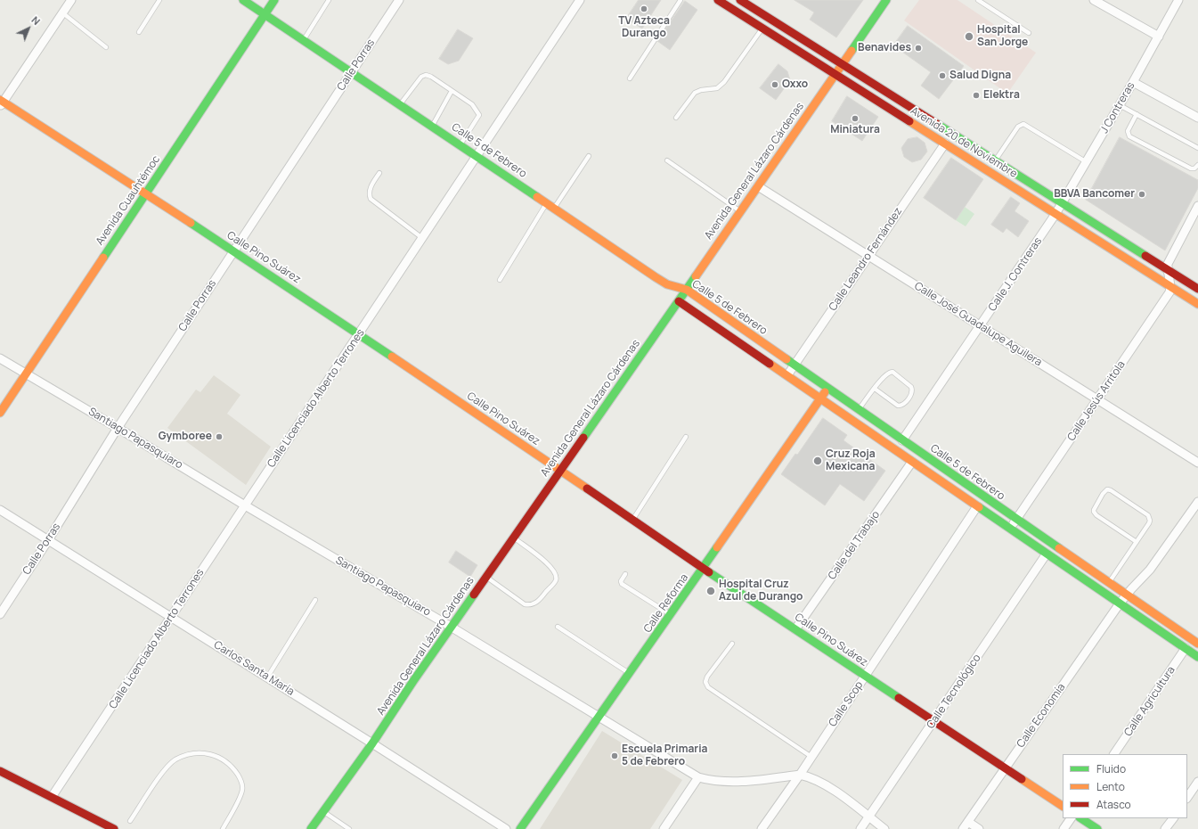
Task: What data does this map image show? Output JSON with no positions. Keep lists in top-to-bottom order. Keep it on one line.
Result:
{"streets":{"street":["Calle Porras","J Contreras","Avenida 20 de Noviembre","Calle 5 de Febrero","Avenida General Lázaro Cárdenas","Avenida Cuauhtémoc","Calle Pino Suárez","Calle Leandro Fernández","Calle J. Contreras","Calle José Guadalupe Aguilera","Calle Licenciado Alberto Terrones","Calle Jesús Arritola","Santiago Papasquiaro","Calle del Trabajo","Calle Reforma","Carlos Santa María","Calle Tecnológico","Calle Agricultura","Calle Scop","Calle Economía"]},"crossings":[["Calle Porras","Calle 5 de Febrero"],["Calle Porras","Calle Pino Suárez"],["Calle Porras","Santiago Papasquiaro"],["Calle Porras","Carlos Santa María"],["J Contreras","Avenida 20 de Noviembre"],["J Contreras","Calle J. Contreras"],["Avenida 20 de Noviembre","Avenida General Lázaro Cárdenas"],["Avenida 20 de Noviembre","Calle Leandro Fernández"],["Avenida 20 de Noviembre","Calle J. Contreras"],["Avenida 20 de Noviembre","Calle Jesús Arritola"],["Calle 5 de Febrero","Avenida General Lázaro Cárdenas"],["Calle 5 de Febrero","Avenida Cuauhtémoc"],["Calle 5 de Febrero","Calle Leandro Fernández"],["Calle 5 de Febrero","Calle J. Contreras"],["Calle 5 de Febrero","Calle Licenciado Alberto Terrones"],["Calle 5 de Febrero","Calle Jesús Arritola"],["Calle 5 de Febrero","Calle del Trabajo"],["Calle 5 de Febrero","Calle Reforma"],["Calle 5 de Febrero","Calle Tecnológico"],["Calle 5 de Febrero","Calle Agricultura"],["Calle 5 de Febrero","Calle Scop"],["Calle 5 de Febrero","Calle Economía"],["Avenida General Lázaro Cárdenas","Calle Pino Suárez"],["Avenida General Lázaro Cárdenas","Calle José Guadalupe Aguilera"],["Avenida General Lázaro Cárdenas","Santiago Papasquiaro"],["Avenida General Lázaro Cárdenas","Carlos Santa María"],["Avenida Cuauhtémoc","Calle Pino Suárez"],["Avenida Cuauhtémoc","Santiago Papasquiaro"],["Calle Pino Suárez","Calle Licenciado Alberto Terrones"],["Calle Pino Suárez","Calle del Trabajo"],["Calle Pino Suárez","Calle Reforma"],["Calle Pino Suárez","Calle Tecnológico"],["Calle Pino Suárez","Calle Scop"],["Calle Pino Suárez","Calle Economía"],["Calle Leandro Fernández","Calle José Guadalupe Aguilera"],["Calle J. Contreras","Calle José Guadalupe Aguilera"],["Calle José Guadalupe Aguilera","Calle Jesús Arritola"],["Calle Licenciado Alberto Terrones","Santiago Papasquiaro"],["Calle Licenciado Alberto Terrones","Carlos Santa María"],["Santiago Papasquiaro","Calle Reforma"],["Santiago Papasquiaro","Calle Tecnológico"],["Santiago Papasquiaro","Calle Scop"]],"places":["TV Azteca Durango","Hospital San Jorge","Benavides","Salud Digna","Oxxo","Elektra","Miniatura","BBVA Bancomer","Gymboree","Cruz Roja Mexicana","Hospital Cruz Azul de Durango","Escuela Primaria 5 de Febrero"],"legend":["Fluido","Lento","Atasco"],"north":"top right"}
